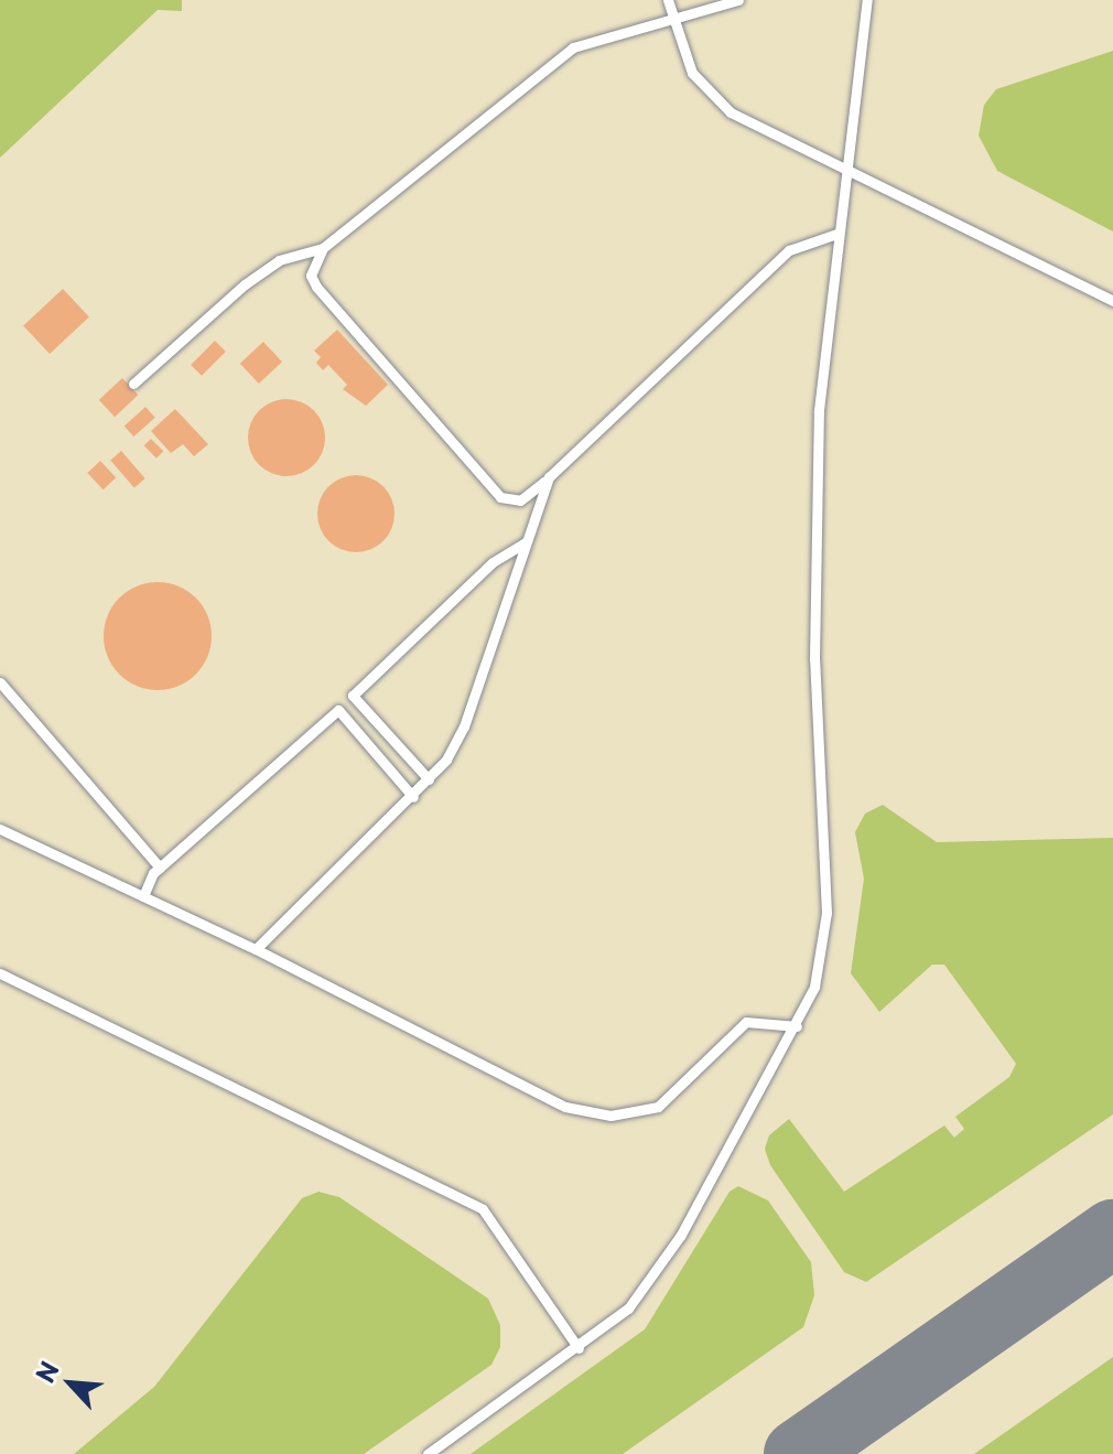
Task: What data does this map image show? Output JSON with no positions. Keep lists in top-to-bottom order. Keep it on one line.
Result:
{"north":"top left"}
